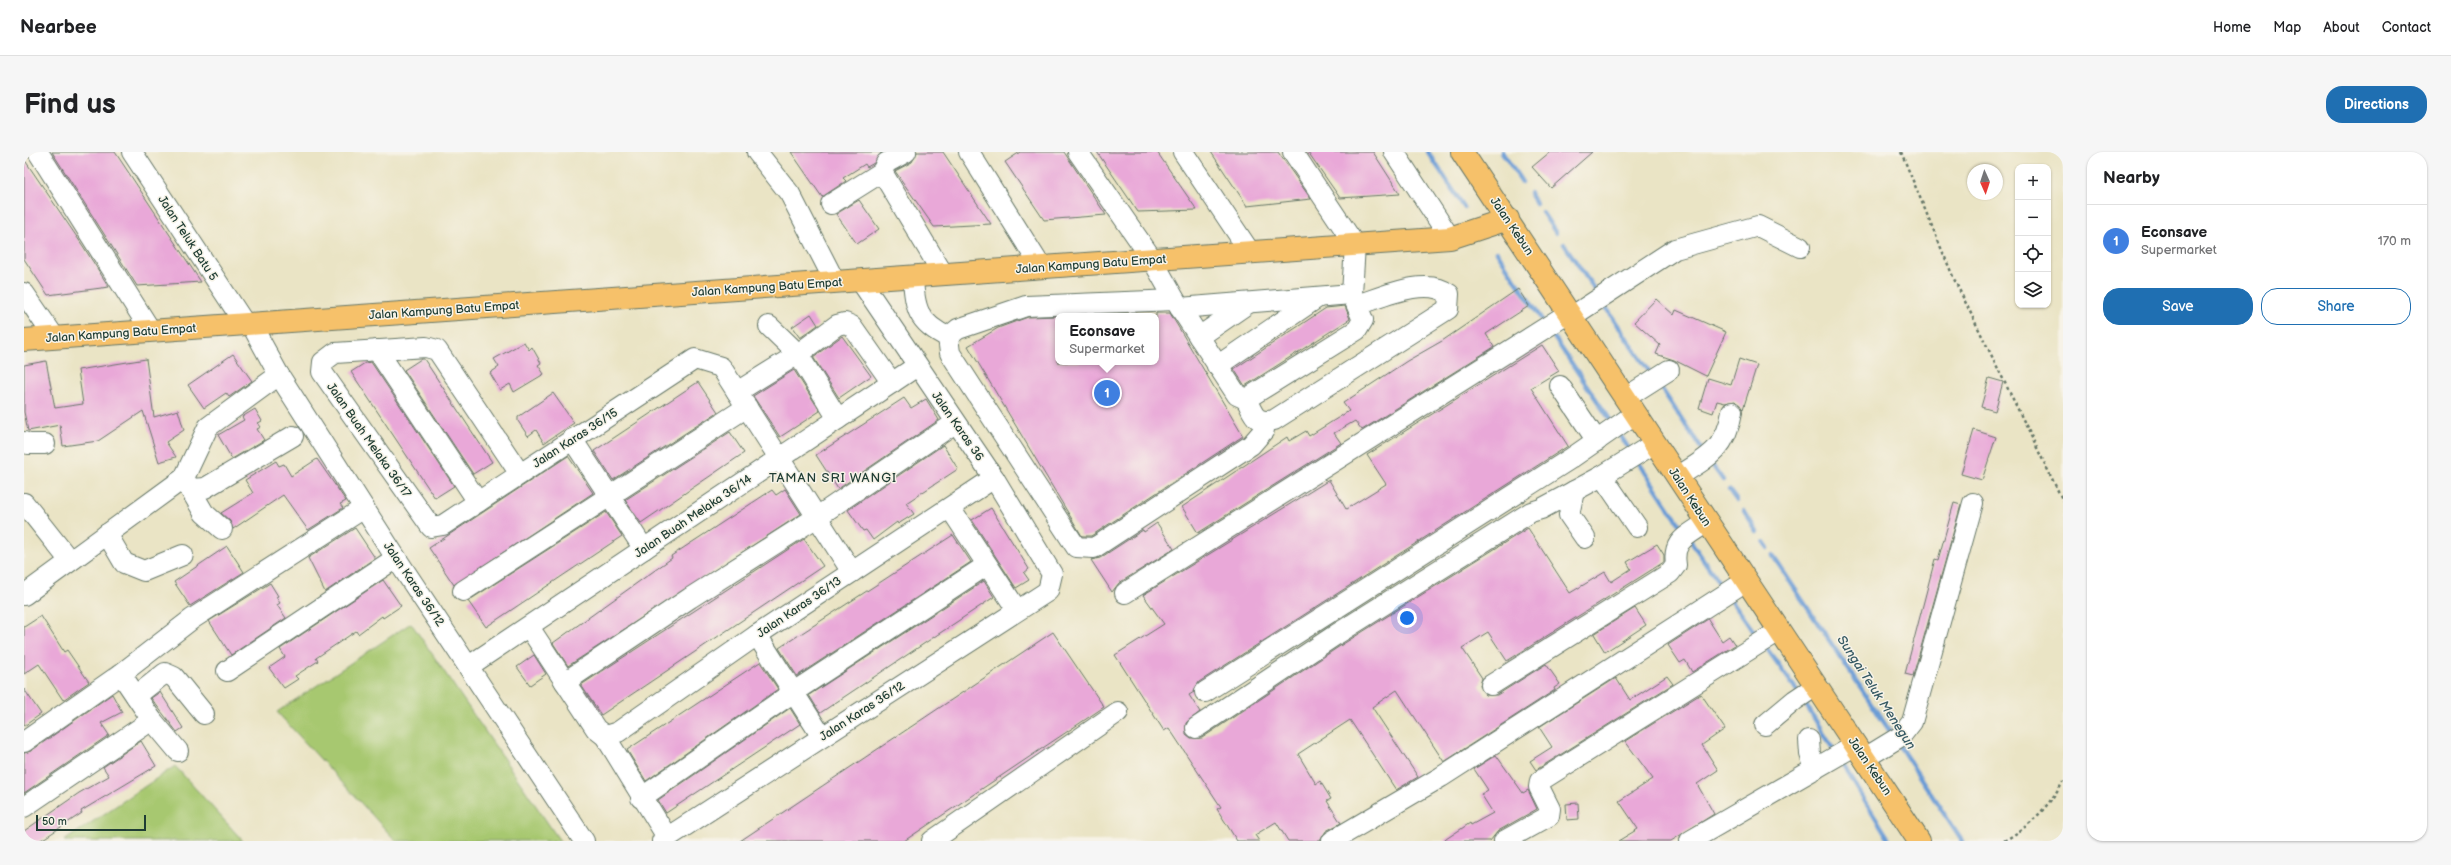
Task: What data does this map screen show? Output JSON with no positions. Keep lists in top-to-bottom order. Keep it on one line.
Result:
{"streets":{"main road":["Jalan Kebun","Jalan Kampung Batu Empat"],"street":["Jalan Teluk Batu 5","Jalan Karas 36","Jalan Karas 36/15","Jalan Buah Melaka 36/17","Jalan Buah Melaka 36/14","Jalan Karas 36/12","Jalan Karas 36/13"]},"crossings":[["Jalan Kebun","Jalan Kampung Batu Empat"],["Jalan Teluk Batu 5","Jalan Kampung Batu Empat"],["Jalan Teluk Batu 5","Jalan Karas 36/12"],["Jalan Kampung Batu Empat","Jalan Karas 36"],["Jalan Kampung Batu Empat","Jalan Karas 36/12"],["Jalan Karas 36","Jalan Buah Melaka 36/14"],["Jalan Karas 36","Jalan Karas 36/12"],["Jalan Karas 36","Jalan Karas 36/13"],["Jalan Karas 36/15","Jalan Buah Melaka 36/17"],["Jalan Buah Melaka 36/14","Jalan Karas 36/12"]],"districts":["TAMAN SRI WANGI"],"water":["Sungai Teluk Menegun"],"scale_bar":"50 m","north":"bottom","page":{"header":"Nearbee","nav":["Home","Map","About","Contact"],"buttons":["Directions",["Save","Share"]],"title":"Find us","heading":"Nearby","map_buttons":["+","−"],"list":[{"mark":"1","name":"Econsave","note":"Supermarket","value":"170 m"}],"popup":["Econsave","Supermarket"],"pins":"1","scale":"50 m"}}
